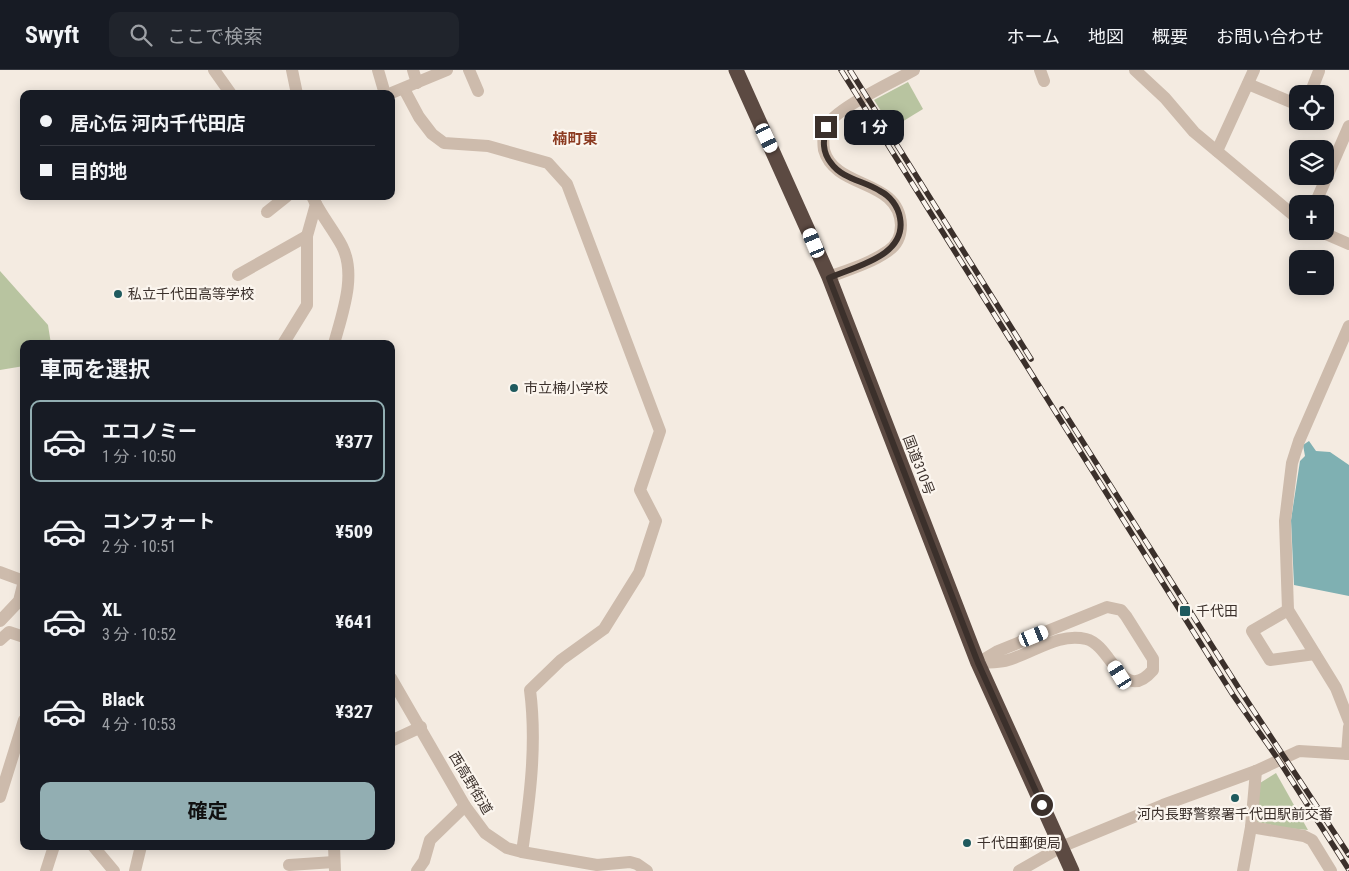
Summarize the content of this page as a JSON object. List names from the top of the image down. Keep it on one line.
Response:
{"streets":{"highway":["国道310号"],"street":["西高野街道"]},"districts":["楠町東"],"places":{"other":["私立千代田高等学校","市立楠小学校","河内長野警察署千代田駅前交番","千代田郵便局"],"transit":["千代田"]},"page":{"header":"Swyft","search":"ここで検索","nav":["ホーム","地図","概要","お問い合わせ"],"map_buttons":["+","−"],"banner":["居心伝 河内千代田店","目的地"],"bubble":"1 分","heading":"車両を選択","list":[{"name":"エコノミー","note":"1 分 · 10:50","value":"¥377"},{"name":"コンフォート","note":"2 分 · 10:51","value":"¥509"},{"name":"XL","note":"3 分 · 10:52","value":"¥641"},{"name":"Black","note":"4 分 · 10:53","value":"¥327"}],"buttons":"確定"}}
